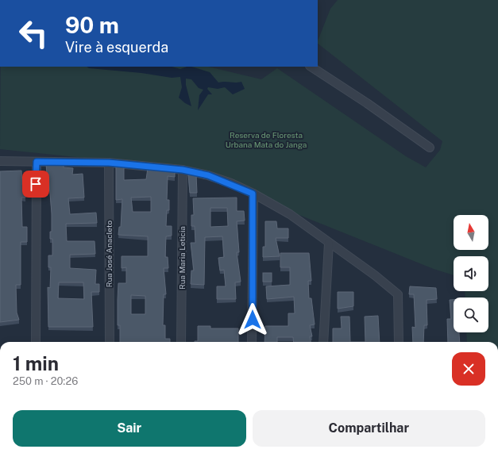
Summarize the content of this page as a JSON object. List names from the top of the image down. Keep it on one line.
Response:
{"streets":{"street":["Rua José Anacleto","Rua Maria Leticia"]},"parks":["Reserva de Floresta Urbana Mata do Janga"],"north":"top","page":{"turn":["90 m","Vire à esquerda"],"heading":["1 min","250 m · 20:26"],"buttons":["Sair","Compartilhar"]}}
